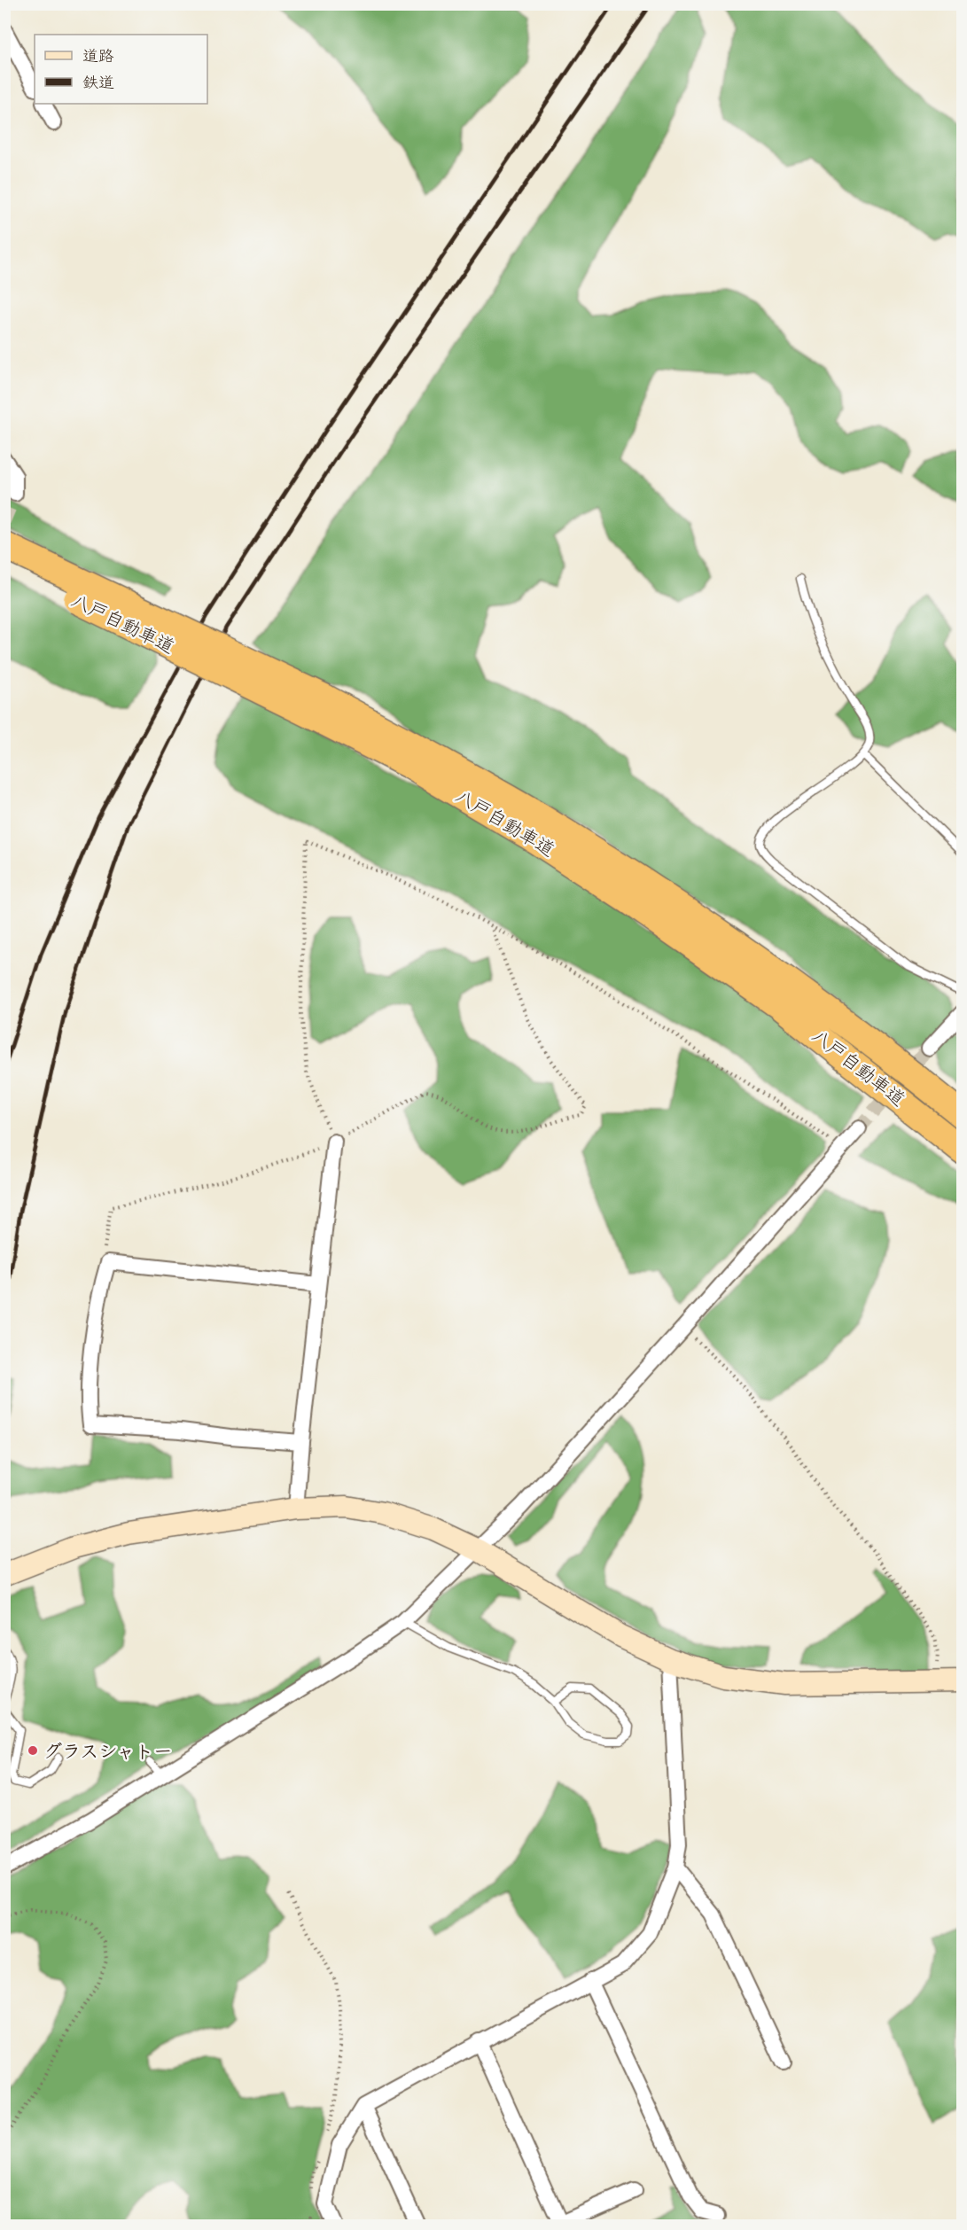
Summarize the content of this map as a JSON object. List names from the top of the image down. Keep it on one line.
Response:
{"streets":{"highway":["八戸自動車道"]},"places":["グラスシャトー"],"legend":["道路","鉄道"]}
